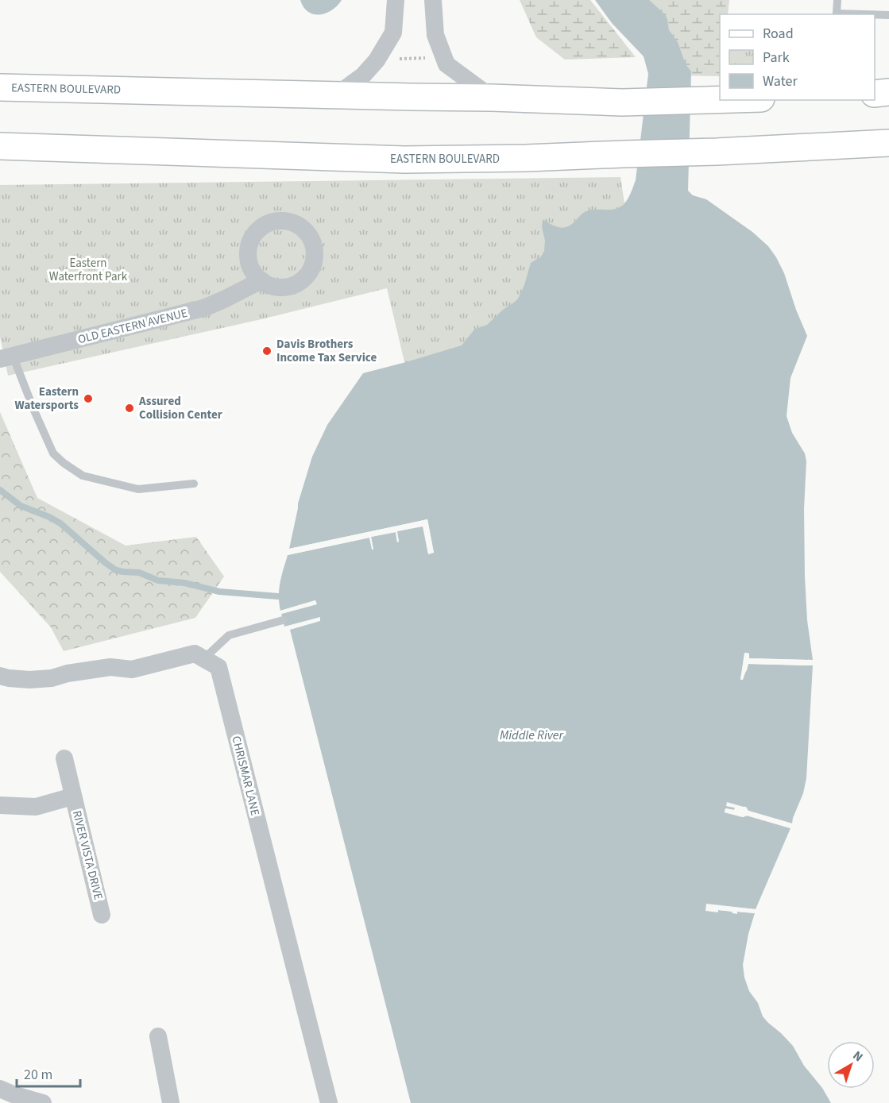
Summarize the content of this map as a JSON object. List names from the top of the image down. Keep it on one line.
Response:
{"streets":{"main road":["EASTERN BOULEVARD"],"street":["OLD EASTERN AVENUE","CHRISMAR LANE","RIVER VISTA DRIVE"]},"water":["Middle River"],"parks":["Eastern Waterfront Park"],"places":["Davis Brothers Income Tax Service","Eastern Watersports","Assured Collision Center"],"legend":["Road","Park","Water"],"scale_bar":"20 m","north":"top right"}
